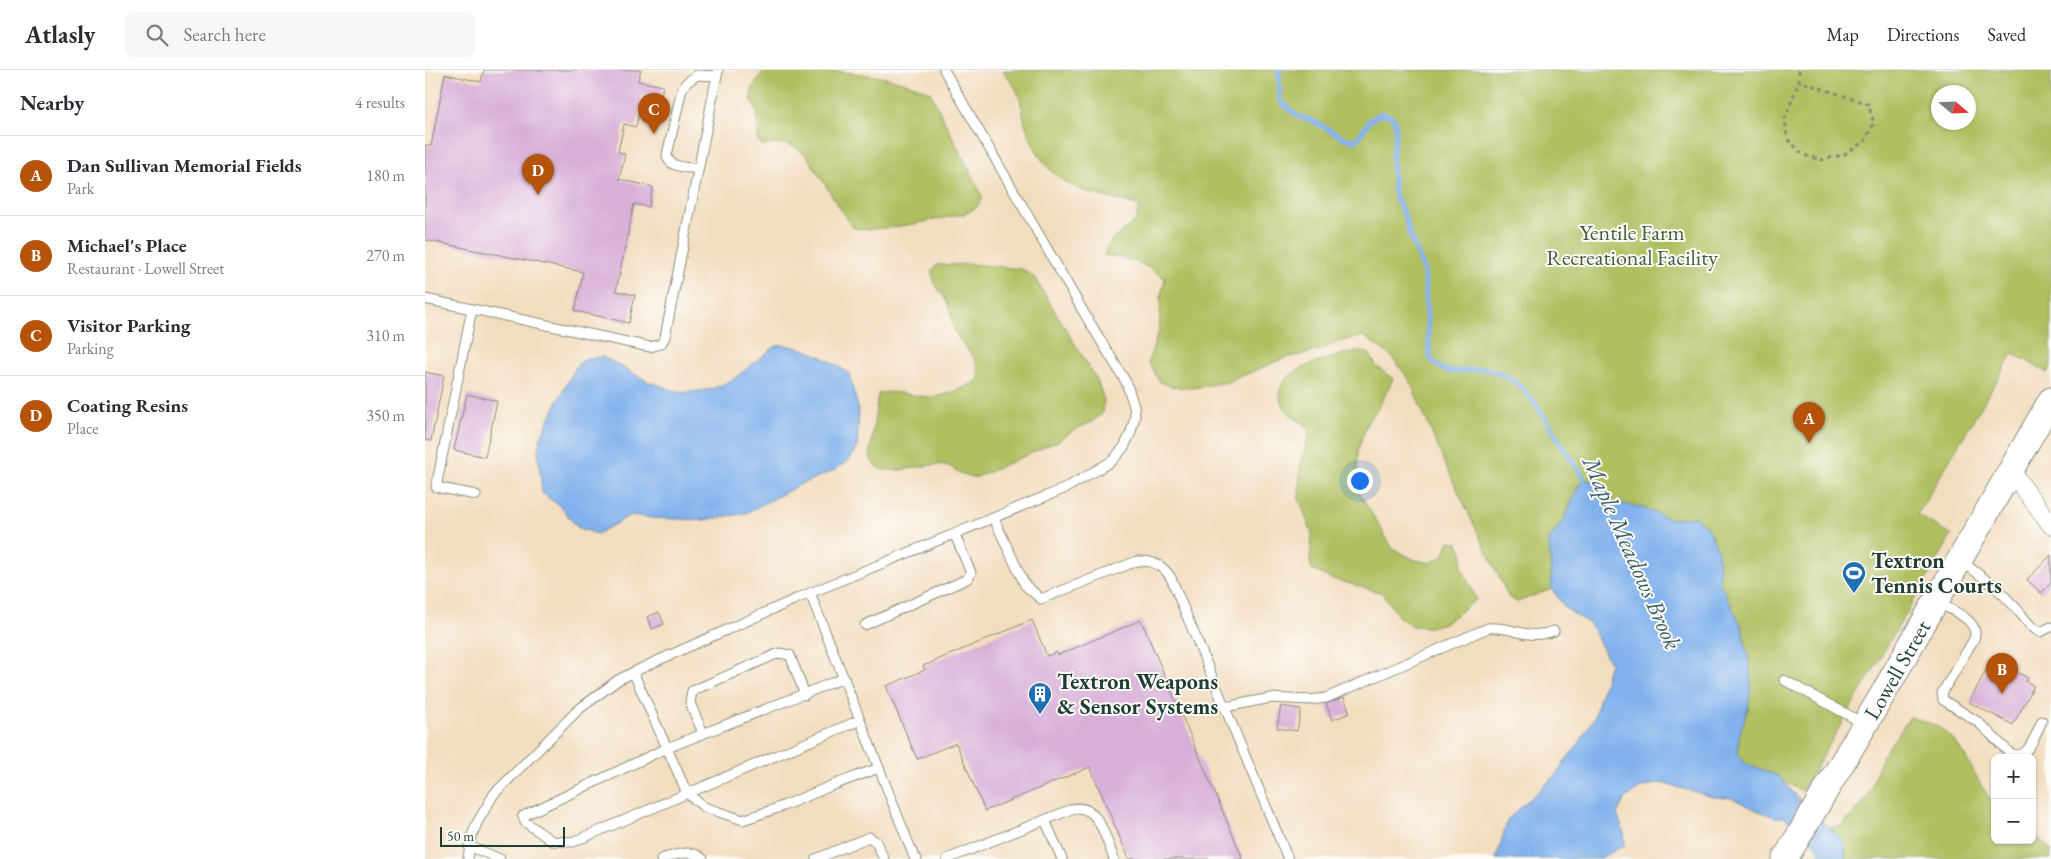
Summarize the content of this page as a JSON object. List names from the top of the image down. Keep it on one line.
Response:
{"streets":{"main road":["Lowell Street"]},"water":["Maple Meadows Brook"],"parks":["Yentile Farm Recreational Facility"],"places":{"sports":["Textron Tennis Courts"],"building":["Textron Weapons & Sensor Systems"]},"scale_bar":"50 m","north":"right","page":{"header":"Atlasly","search":"Search here","nav":["Map","Directions","Saved"],"heading":["Nearby","4 results"],"pins":["C","D","A","B"],"list":[{"mark":"A","name":"Dan Sullivan Memorial Fields","note":"Park","value":"180 m"},{"mark":"B","name":"Michael's Place","note":"Restaurant · Lowell Street","value":"270 m"},{"mark":"C","name":"Visitor Parking","note":"Parking","value":"310 m"},{"mark":"D","name":"Coating Resins","note":"Place","value":"350 m"}],"map_buttons":["+","−"],"scale":"50 m"}}
